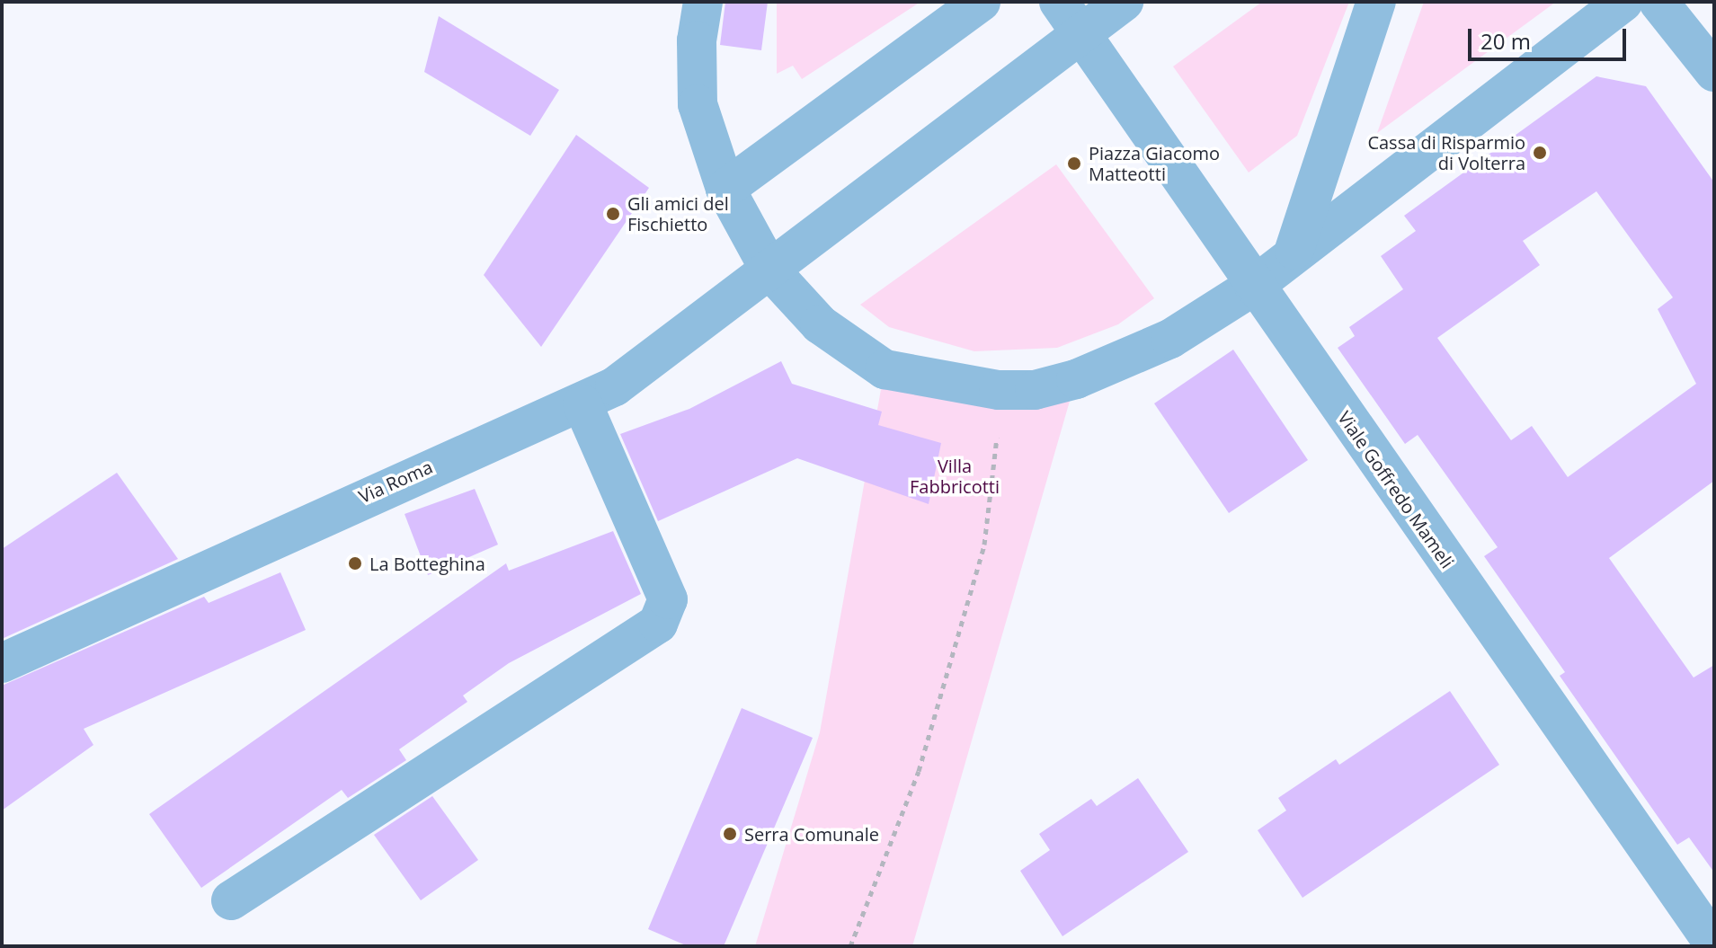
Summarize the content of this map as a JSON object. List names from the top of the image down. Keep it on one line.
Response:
{"streets":{"street":["Via Roma","Viale Goffredo Mameli"]},"parks":["Villa Fabbricotti"],"places":["Cassa di Risparmio di Volterra","Piazza Giacomo Matteotti","Gli amici del Fischietto","La Botteghina","Serra Comunale"],"scale_bar":"20 m"}
